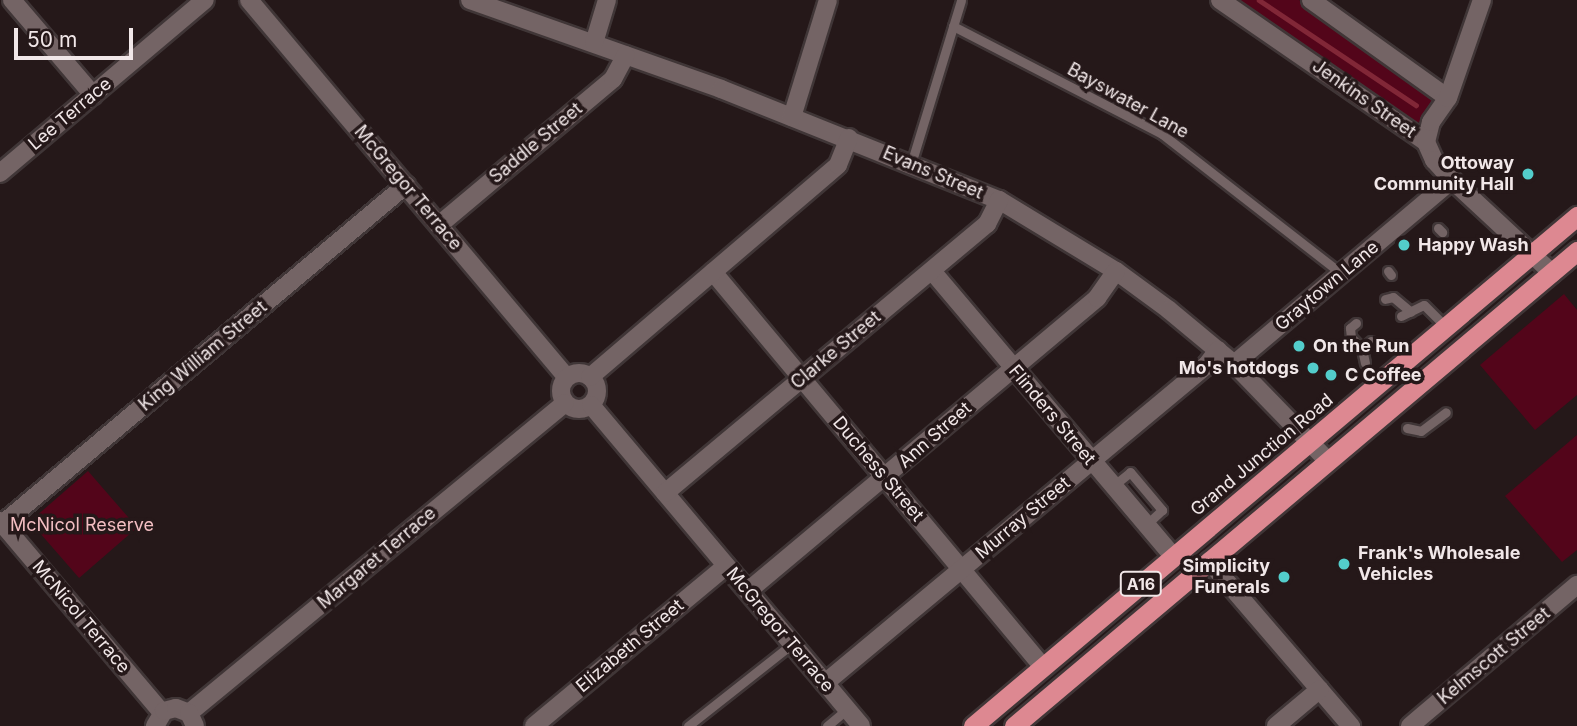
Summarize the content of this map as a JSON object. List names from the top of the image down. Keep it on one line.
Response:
{"streets":{"highway":["Grand Junction Road","A16"],"street":["Jenkins Street","Lee Terrace","Saddle Street","Evans Street","McGregor Terrace","Graytown Lane","Clarke Street","King William Street","Flinders Street","Ann Street","Duchess Street","Murray Street","Margaret Terrace","McNicol Terrace","Elizabeth Street","Kelmscott Street"],"lane":["Bayswater Lane"]},"crossings":[["Jenkins Street","Graytown Lane"],["Jenkins Street","Grand Junction Road"],["Jenkins Street","A16"],["Bayswater Lane","Graytown Lane"],["Saddle Street","Evans Street"],["Saddle Street","McGregor Terrace"],["Evans Street","Graytown Lane"],["Evans Street","Clarke Street"],["Evans Street","Ann Street"],["Evans Street","Grand Junction Road"],["Evans Street","Murray Street"],["Evans Street","A16"],["McGregor Terrace","Clarke Street"],["McGregor Terrace","King William Street"],["McGregor Terrace","Ann Street"],["McGregor Terrace","Murray Street"],["McGregor Terrace","Margaret Terrace"],["McGregor Terrace","Elizabeth Street"],["Clarke Street","Flinders Street"],["Clarke Street","Duchess Street"],["King William Street","McNicol Terrace"],["Flinders Street","Ann Street"],["Flinders Street","Grand Junction Road"],["Flinders Street","Murray Street"],["Ann Street","Duchess Street"],["Grand Junction Road","Duchess Street"],["Duchess Street","Murray Street"]],"parks":["McNicol Reserve"],"places":["Ottoway Community Hall","Happy Wash","On the Run","Mo's hotdogs","C Coffee","Frank's Wholesale Vehicles","Simplicity Funerals"],"scale_bar":"50 m"}
